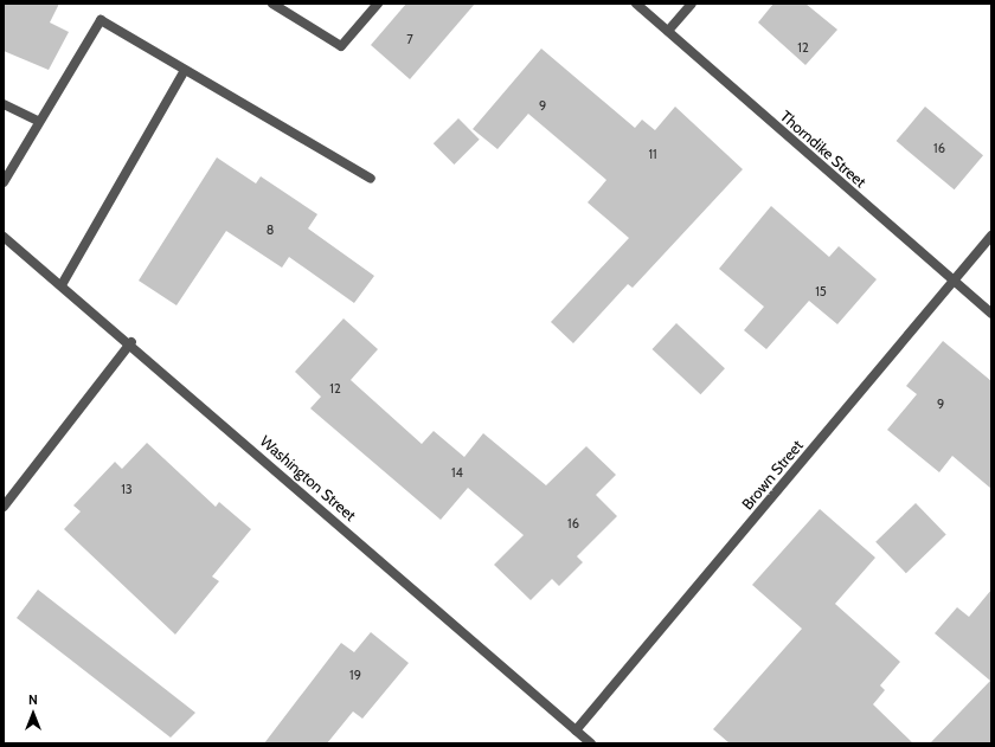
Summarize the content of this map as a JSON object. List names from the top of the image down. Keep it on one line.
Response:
{"streets":{"street":["Thorndike Street","Brown Street","Washington Street"]},"crossings":[["Thorndike Street","Brown Street"],["Brown Street","Washington Street"]],"house_numbers":["7","12","9","16","11","8","15","12","9","14","13","16","19"],"north":"top"}
